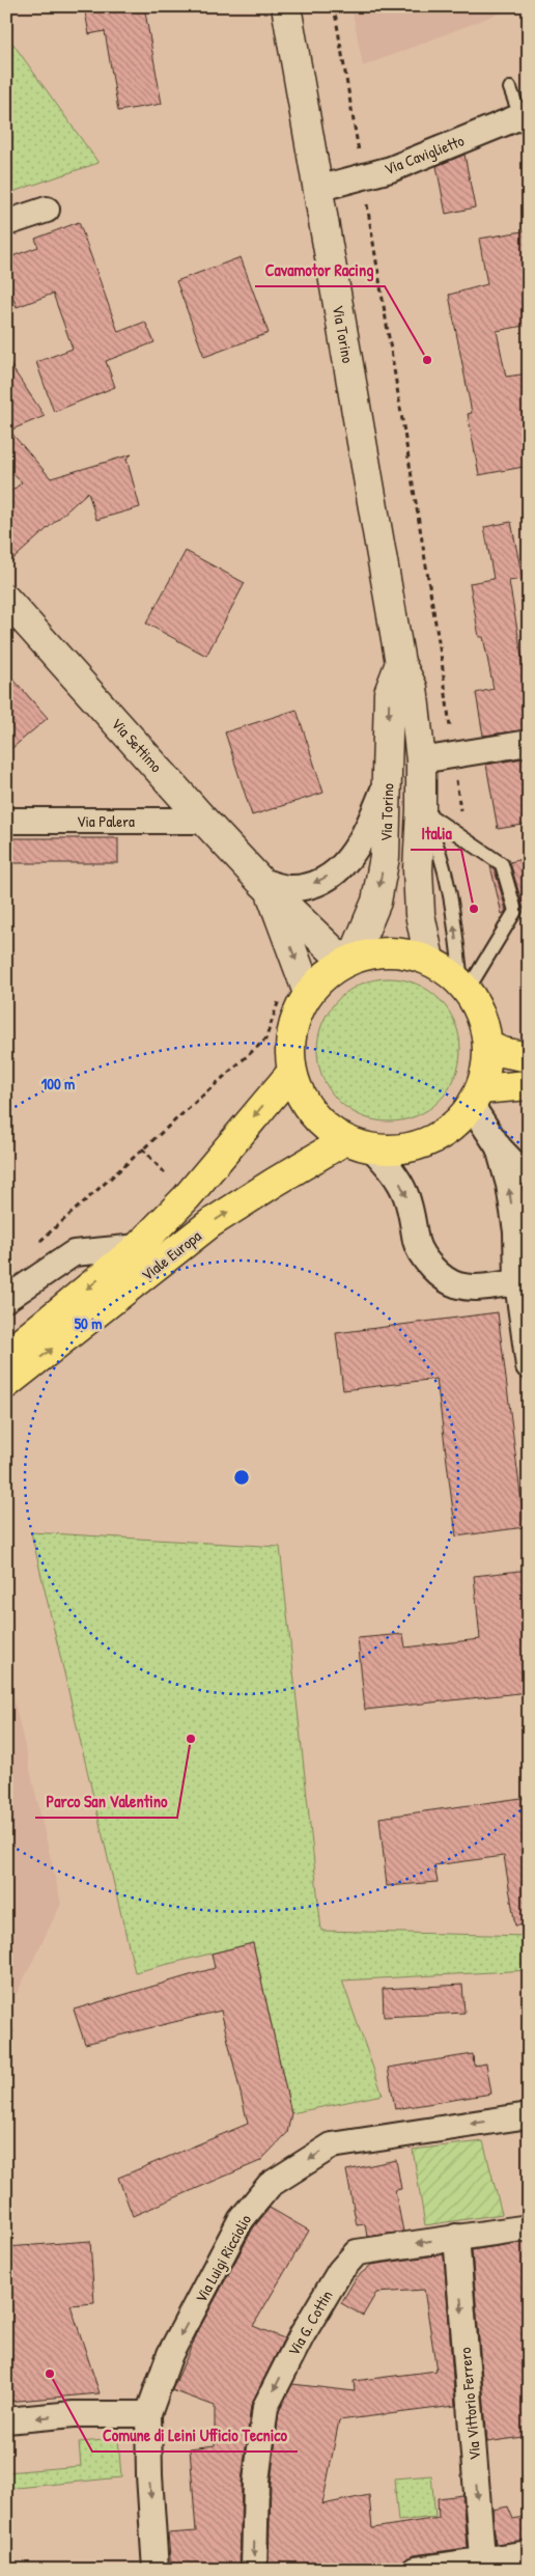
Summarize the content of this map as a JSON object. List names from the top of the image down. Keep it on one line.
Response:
{"streets":{"main road":["Via Torino","Via Settimo","Viale Europa"],"street":["Via Caviglietto","Via Palera","Via Luigi Ricciolio","Via G. Cottin","Via Vittorio Ferrero"]},"crossings":[["Via Caviglietto","Via Torino"],["Via Torino","Via Settimo"],["Via Settimo","Via Palera"],["Via G. Cottin","Via Vittorio Ferrero"]],"one_way":["Via Luigi Ricciolio","Via G. Cottin","Via Vittorio Ferrero"],"places":["Cavamotor Racing","Italia","Parco San Valentino","Comune di Leini Ufficio Tecnico"],"rings":["100 m","50 m"]}
